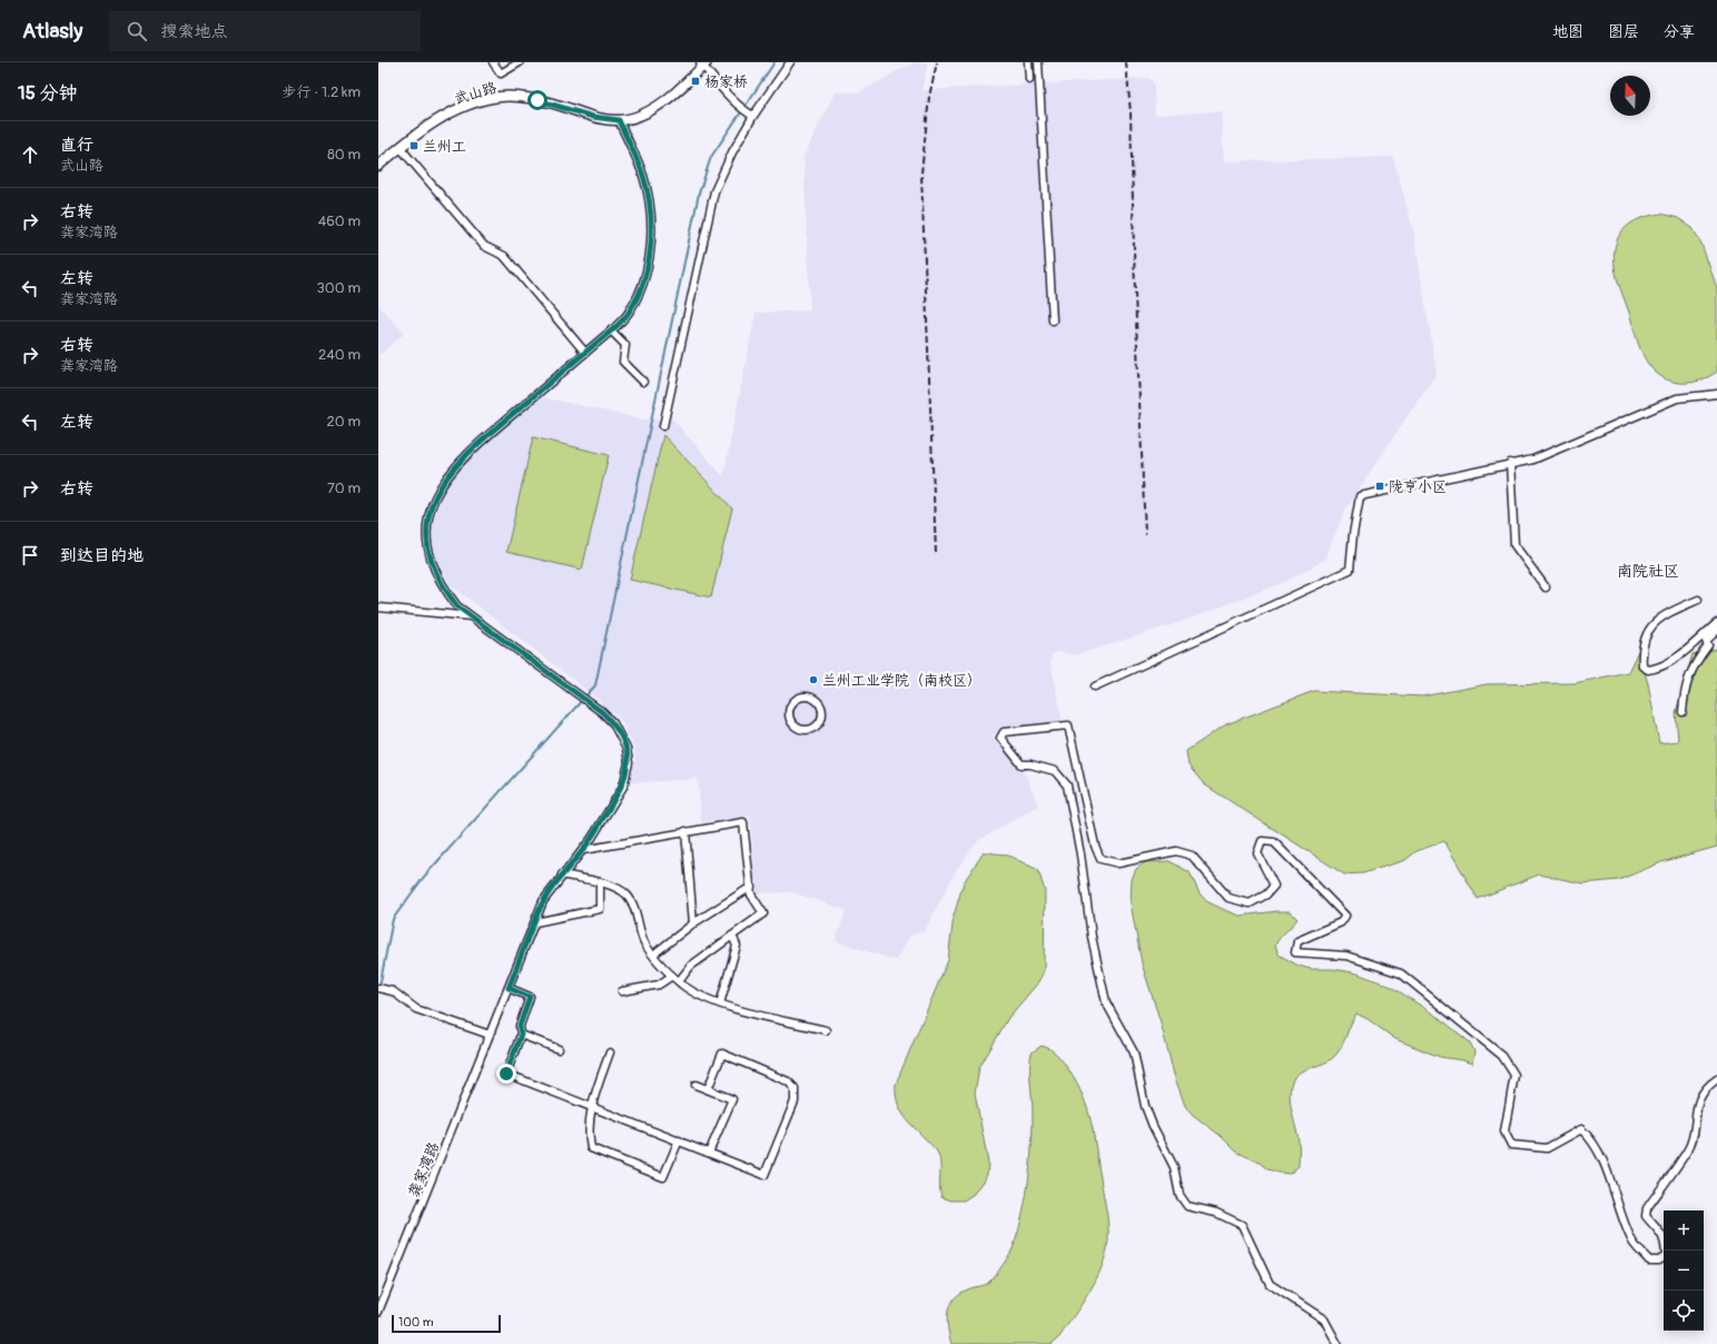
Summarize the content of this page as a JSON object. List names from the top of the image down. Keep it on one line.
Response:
{"streets":{"main road":["武山路"],"street":["龚家湾路"]},"crossings":[["武山路","龚家湾路"]],"districts":["南院社区"],"places":{"transit":["杨家桥","兰州工","陇亨小区"],"other":["兰州工业学院（南校区）"]},"scale_bar":"100 m","north":"top","page":{"header":"Atlasly","search":"搜索地点","nav":["地图","图层","分享"],"heading":["15 分钟","步行 · 1.2 km"],"list":[["直行","武山路","80 m"],["右转","龚家湾路","460 m"],["左转","龚家湾路","300 m"],["右转","龚家湾路","240 m"],["左转","20 m"],["右转","70 m"],"到达目的地"],"map_buttons":["+","−"],"scale":"100 m"}}
